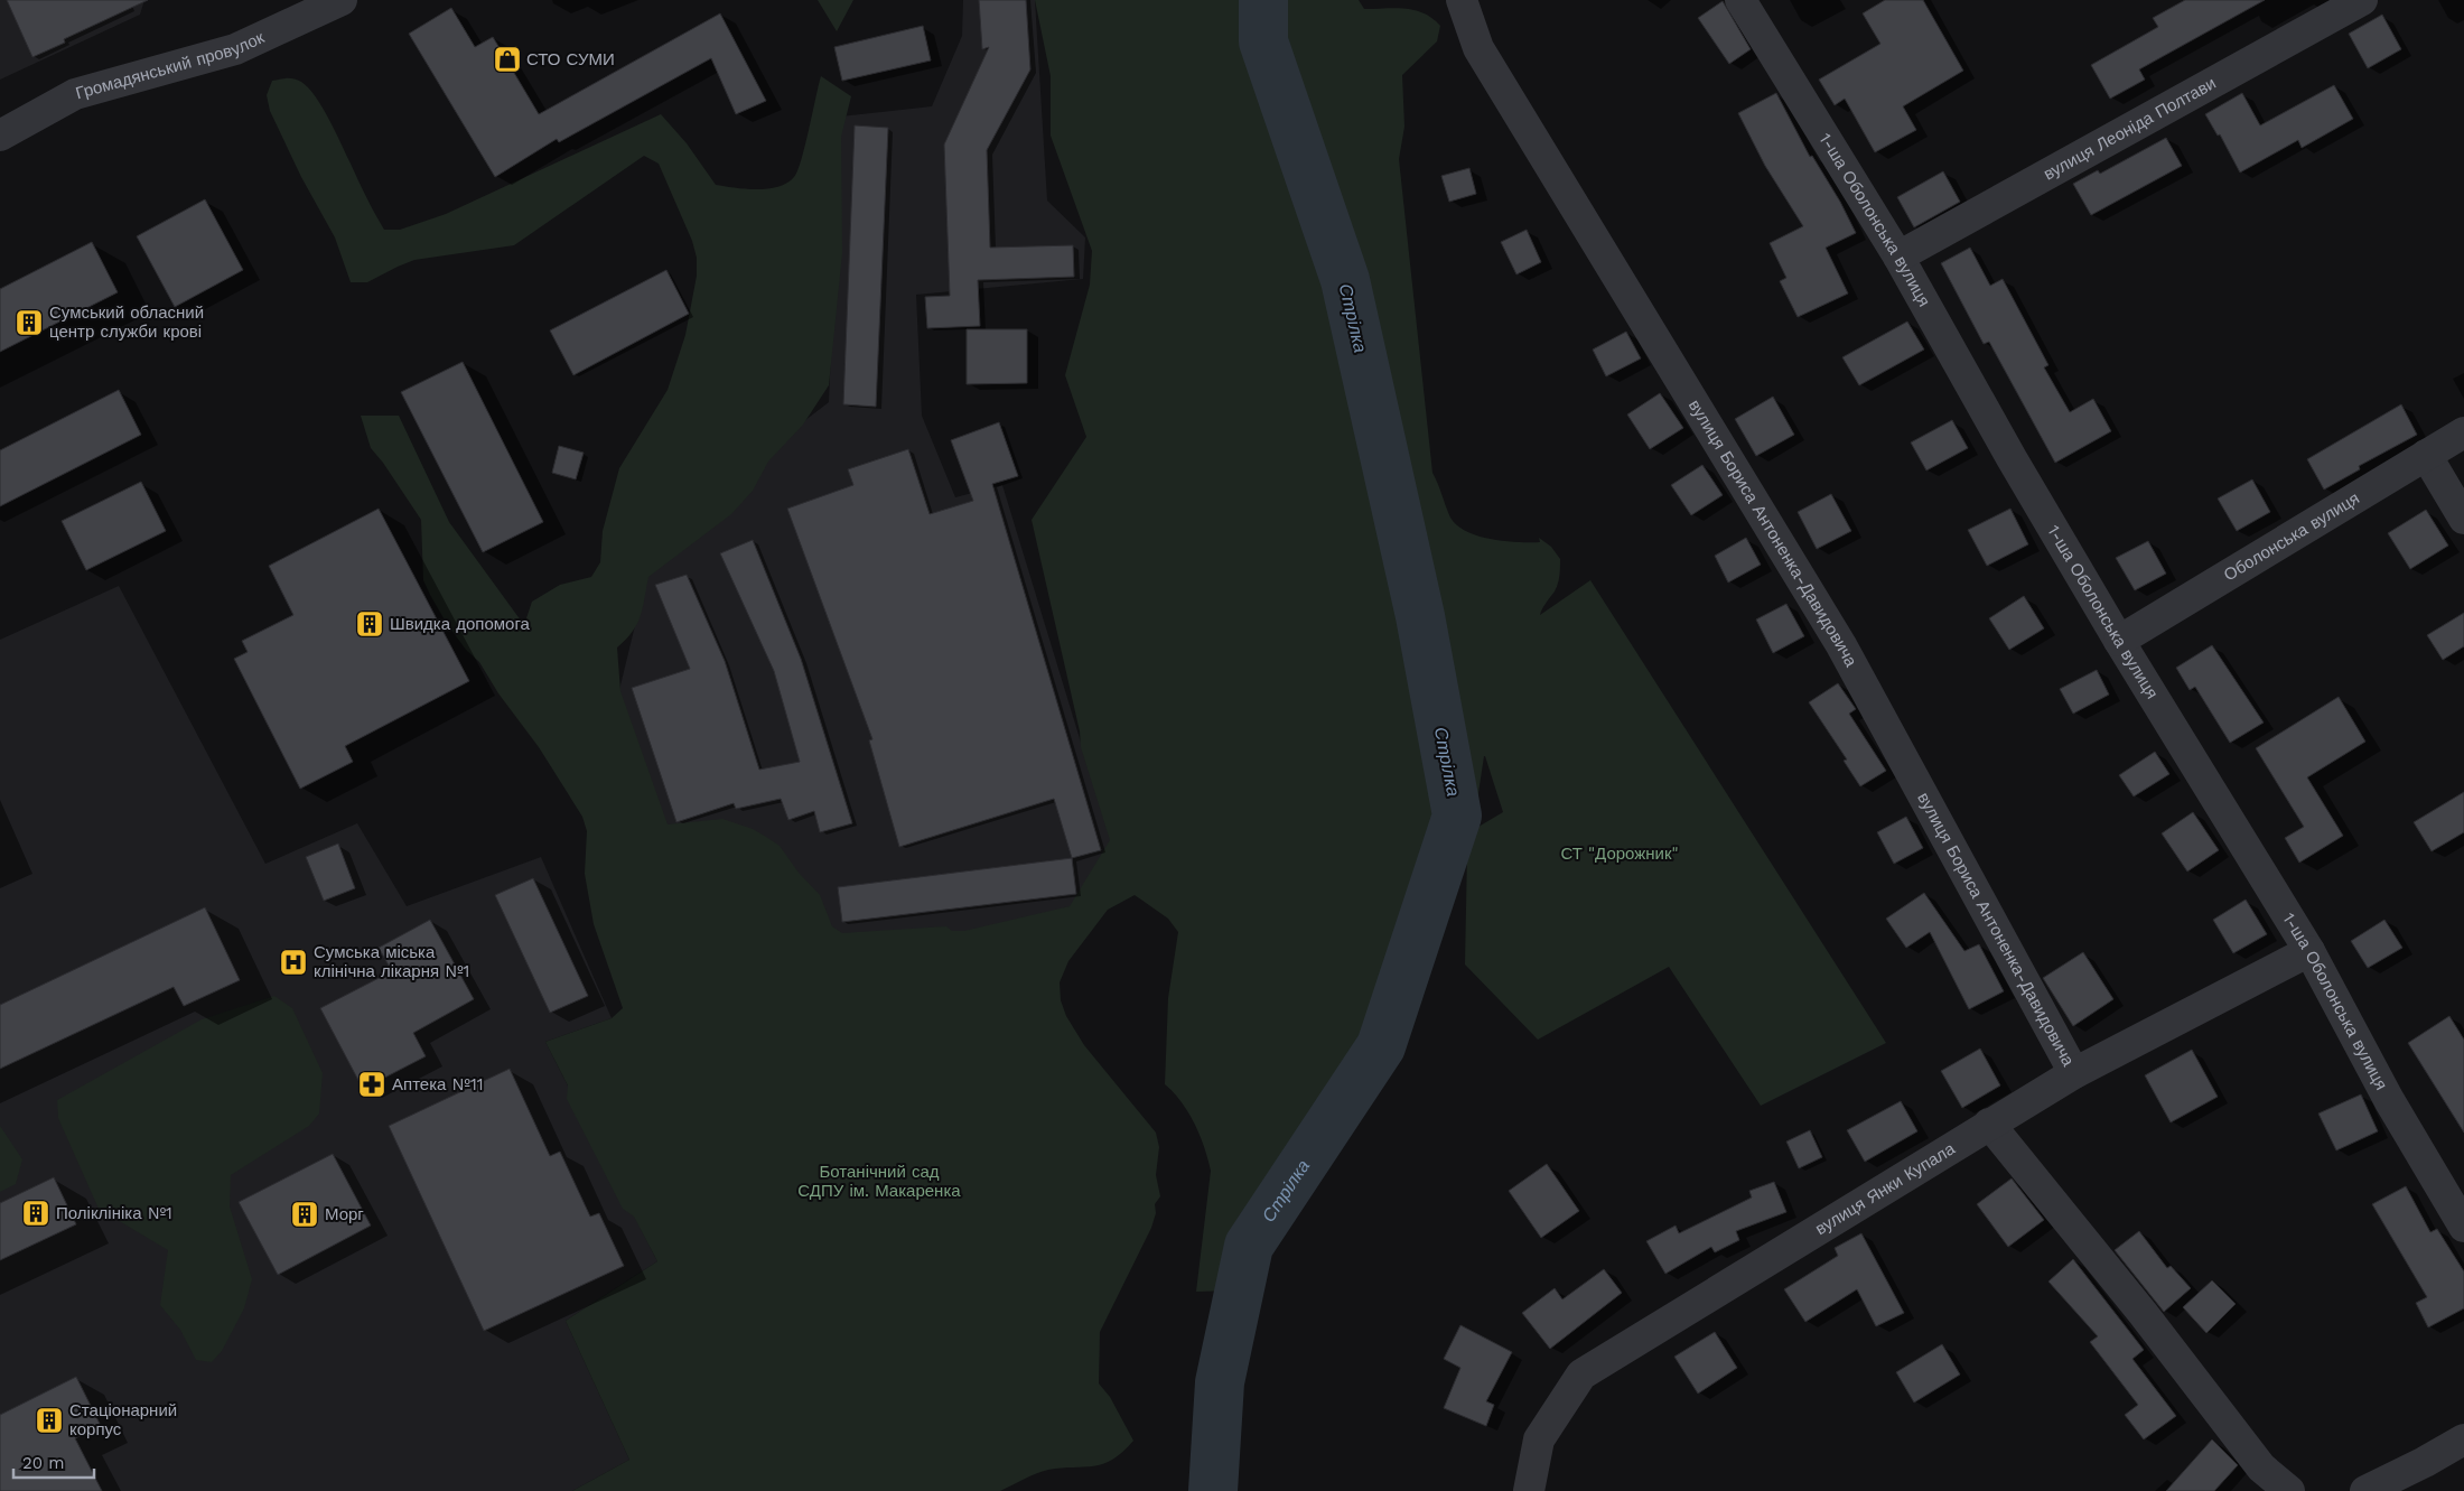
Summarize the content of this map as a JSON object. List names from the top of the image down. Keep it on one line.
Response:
{"streets":{"street":["Громадянський провулок","вулиця Леоніда Полтави","1-ша Оболонська вулиця","вулиця Бориса Антоненка-Давидовича","Оболонська вулиця","вулиця Янки Купала"]},"crossings":[["вулиця Леоніда Полтави","1-ша Оболонська вулиця"],["1-ша Оболонська вулиця","Оболонська вулиця"],["1-ша Оболонська вулиця","вулиця Янки Купала"],["вулиця Бориса Антоненка-Давидовича","вулиця Янки Купала"]],"water":["Стрілка"],"parks":["СТ \"Дорожник\"","Ботанічний сад СДПУ ім. Макаренка"],"places":{"shop":["СТО СУМИ"],"building":["Сумський обласний центр служби крові","Швидка допомога","Поліклініка №1","Морг","Стаціонарний корпус"],"hospital":["Сумська міська клінічна лікарня №1"],"pharmacy":["Аптека №11"]},"scale_bar":"20 m"}
